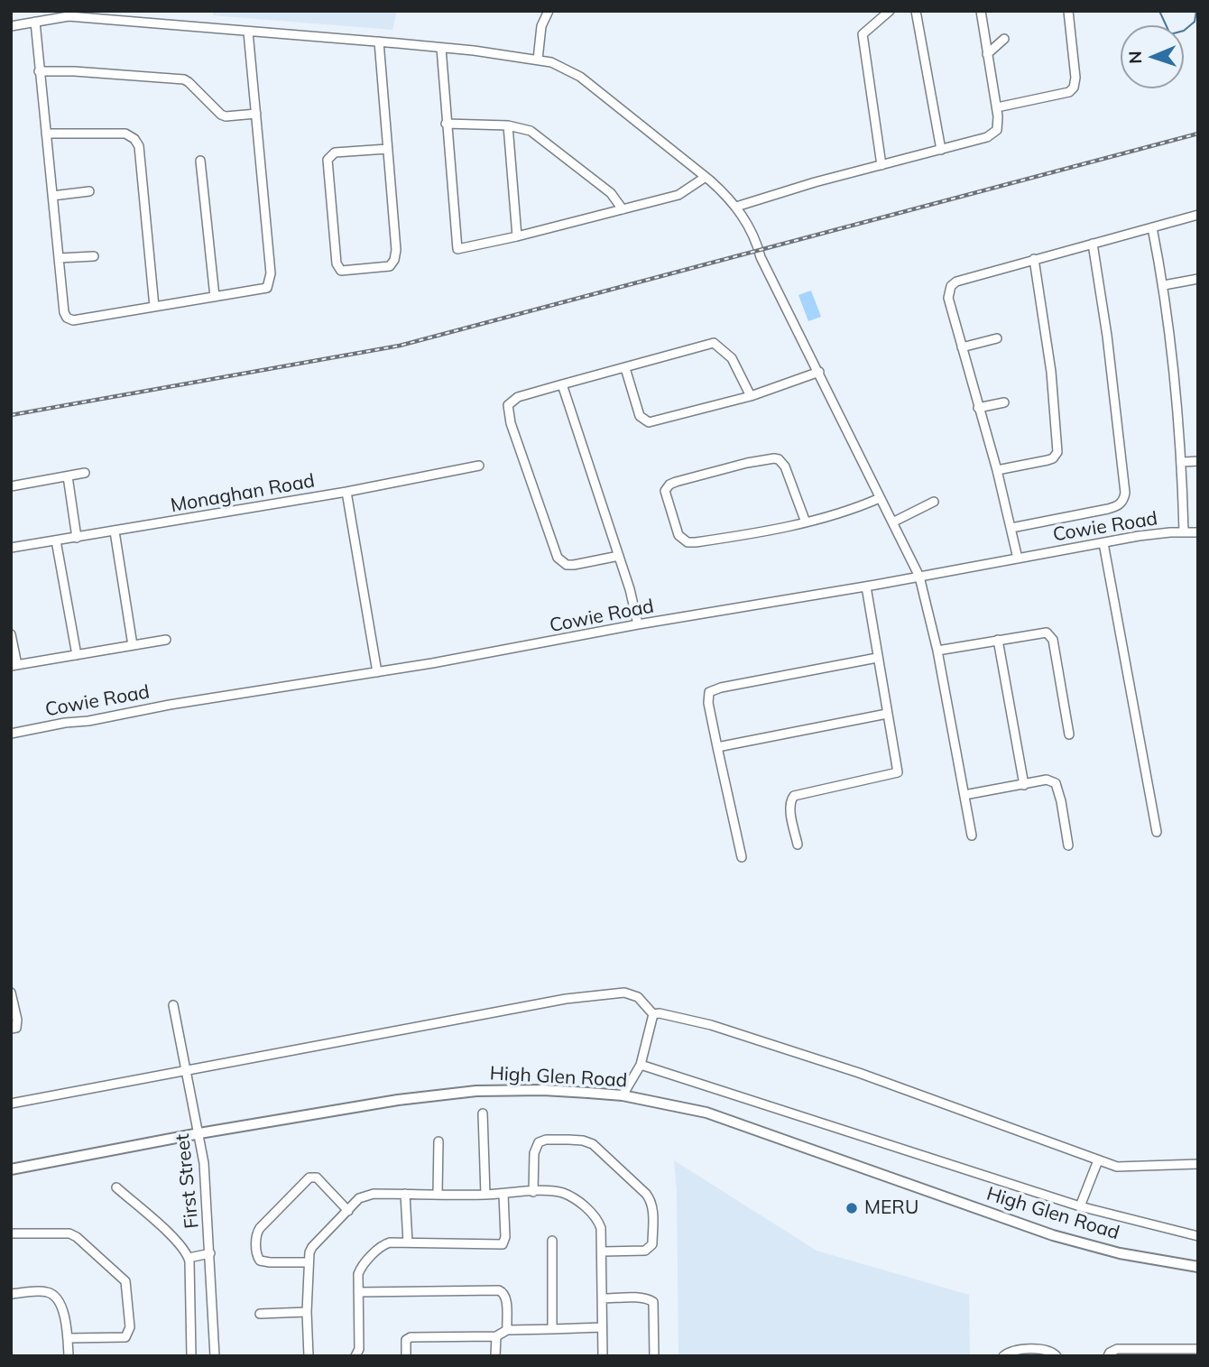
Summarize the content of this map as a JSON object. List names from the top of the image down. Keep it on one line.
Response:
{"streets":{"main road":["High Glen Road"],"street":["Monaghan Road","Cowie Road","First Street"]},"crossings":[["High Glen Road","First Street"]],"places":["MERU"],"north":"left"}
